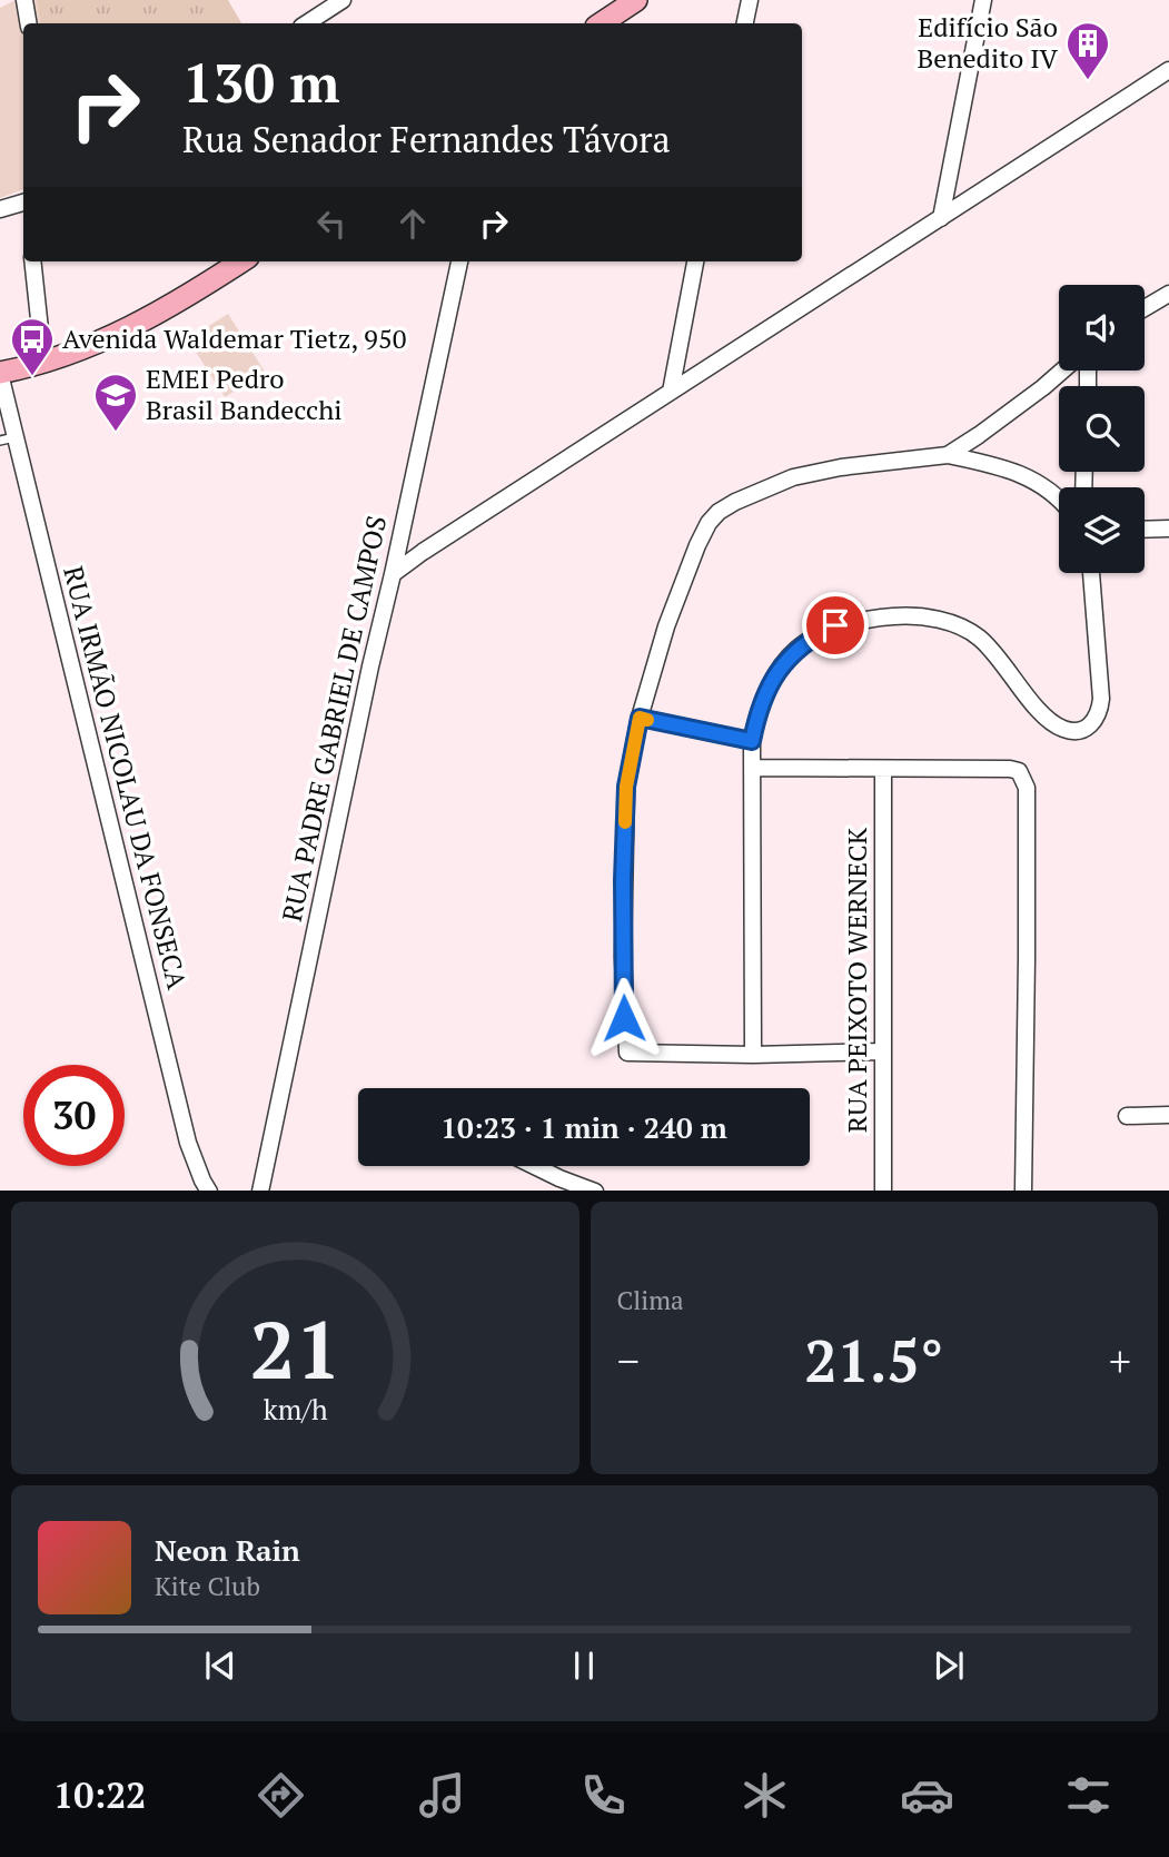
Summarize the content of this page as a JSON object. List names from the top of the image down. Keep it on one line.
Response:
{"streets":{"street":["RUA PADRE GABRIEL DE CAMPOS","RUA IRMÃO NICOLAU DA FONSECA","RUA PEIXOTO WERNECK"]},"places":{"building":["Edifício São Benedito IV"],"bus stop":["Avenida Waldemar Tietz, 950"],"school or university":["EMEI Pedro Brasil Bandecchi"]},"page":{"turn":["130 m","Rua Senador Fernandes Távora"],"limit":"30","trip":"10:23 · 1 min · 240 m","tile":"Clima","heat":["−","21.5°","+"],"song":["Neon Rain","Kite Club"],"tabs":"10:22","gauge":["21","km/h"]}}
